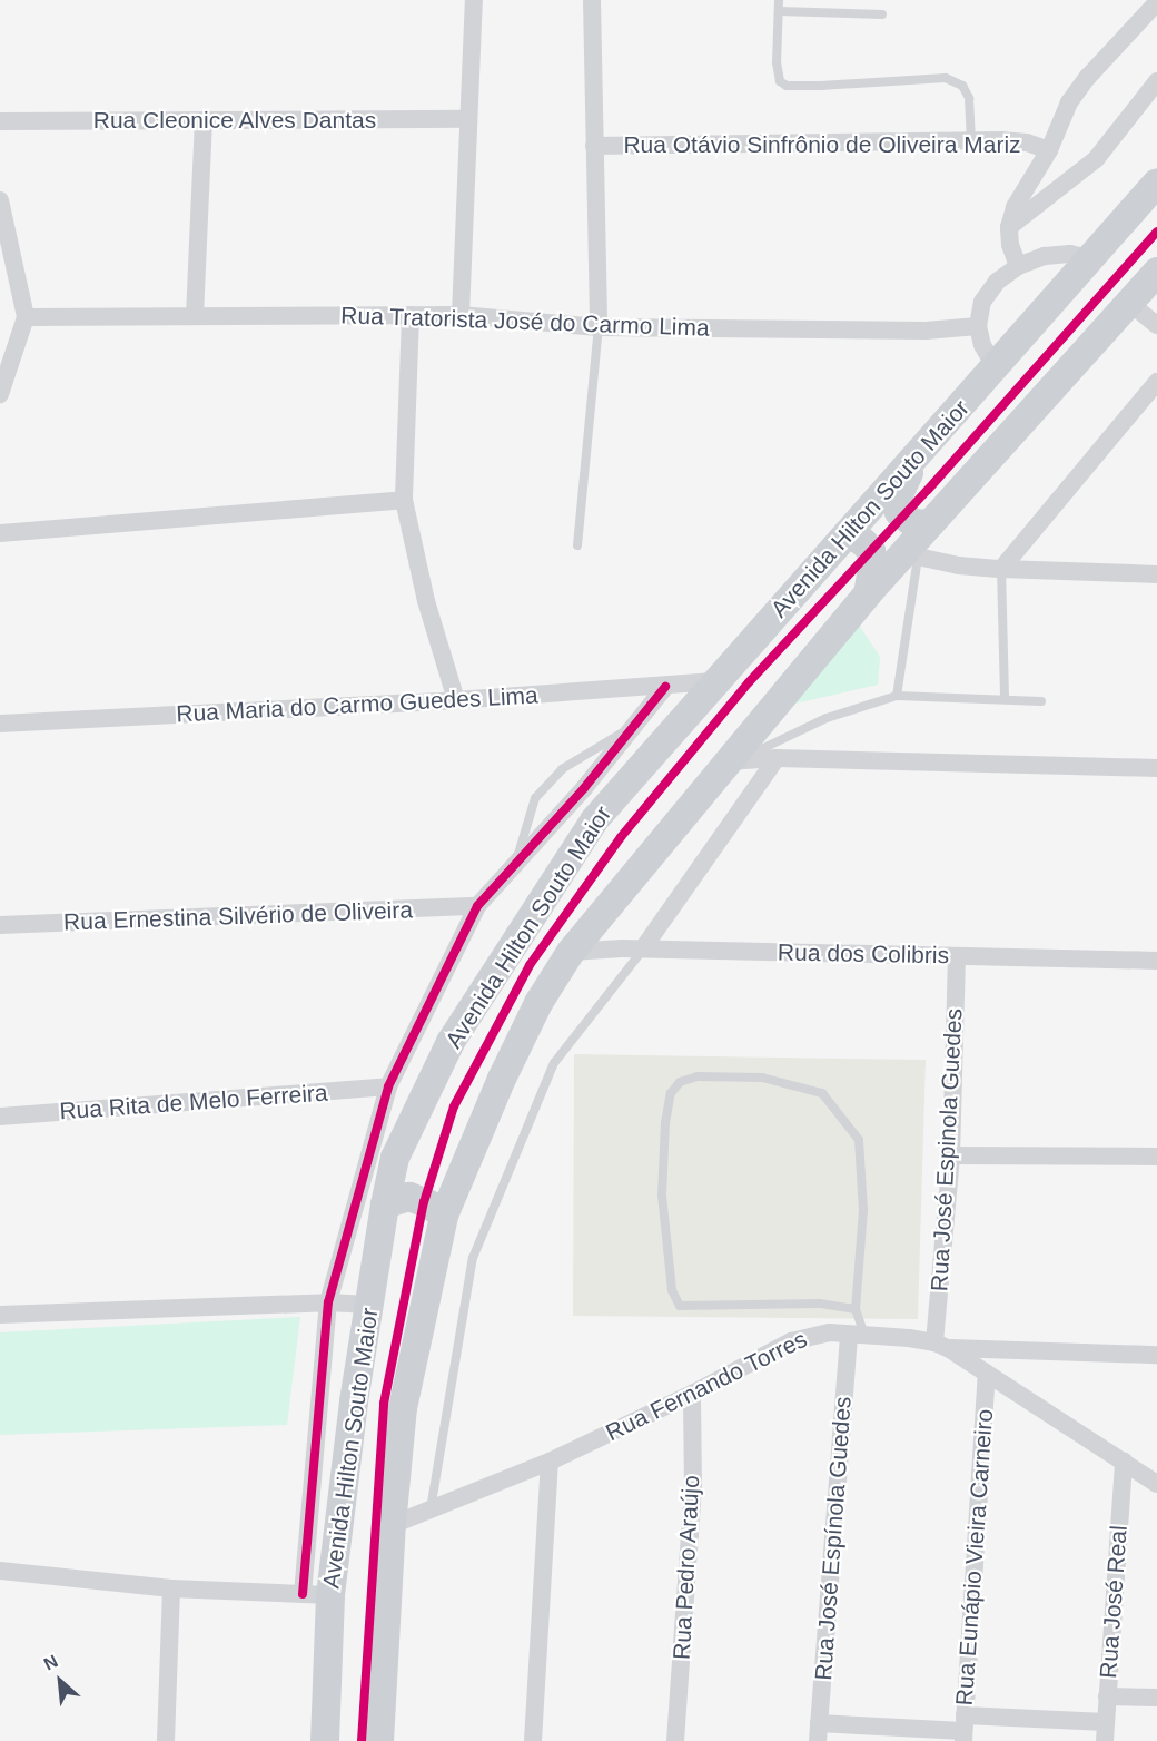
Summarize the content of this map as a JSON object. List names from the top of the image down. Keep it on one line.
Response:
{"streets":{"main road":["Avenida Hilton Souto Maior"],"street":["Rua Cleonice Alves Dantas","Rua Otávio Sinfrônio de Oliveira Mariz","Rua Tratorista José do Carmo Lima","Rua Maria do Carmo Guedes Lima","Rua Ernestina Silvério de Oliveira","Rua dos Colibris","Rua Rita de Melo Ferreira","Rua José Espinola Guedes","Rua Fernando Torres","Rua José Espínola Guedes","Rua Eunápio Vieira Carneiro","Rua Pedro Araújo","Rua José Real"]},"crossings":[["Avenida Hilton Souto Maior","Rua Maria do Carmo Guedes Lima"],["Avenida Hilton Souto Maior","Rua Ernestina Silvério de Oliveira"],["Avenida Hilton Souto Maior","Rua dos Colibris"],["Avenida Hilton Souto Maior","Rua Rita de Melo Ferreira"],["Avenida Hilton Souto Maior","Rua Fernando Torres"],["Rua dos Colibris","Rua José Espinola Guedes"],["Rua José Espinola Guedes","Rua Fernando Torres"],["Rua Fernando Torres","Rua José Espínola Guedes"],["Rua Fernando Torres","Rua Eunápio Vieira Carneiro"],["Rua Fernando Torres","Rua Pedro Araújo"],["Rua Fernando Torres","Rua José Real"]],"north":"top left"}
